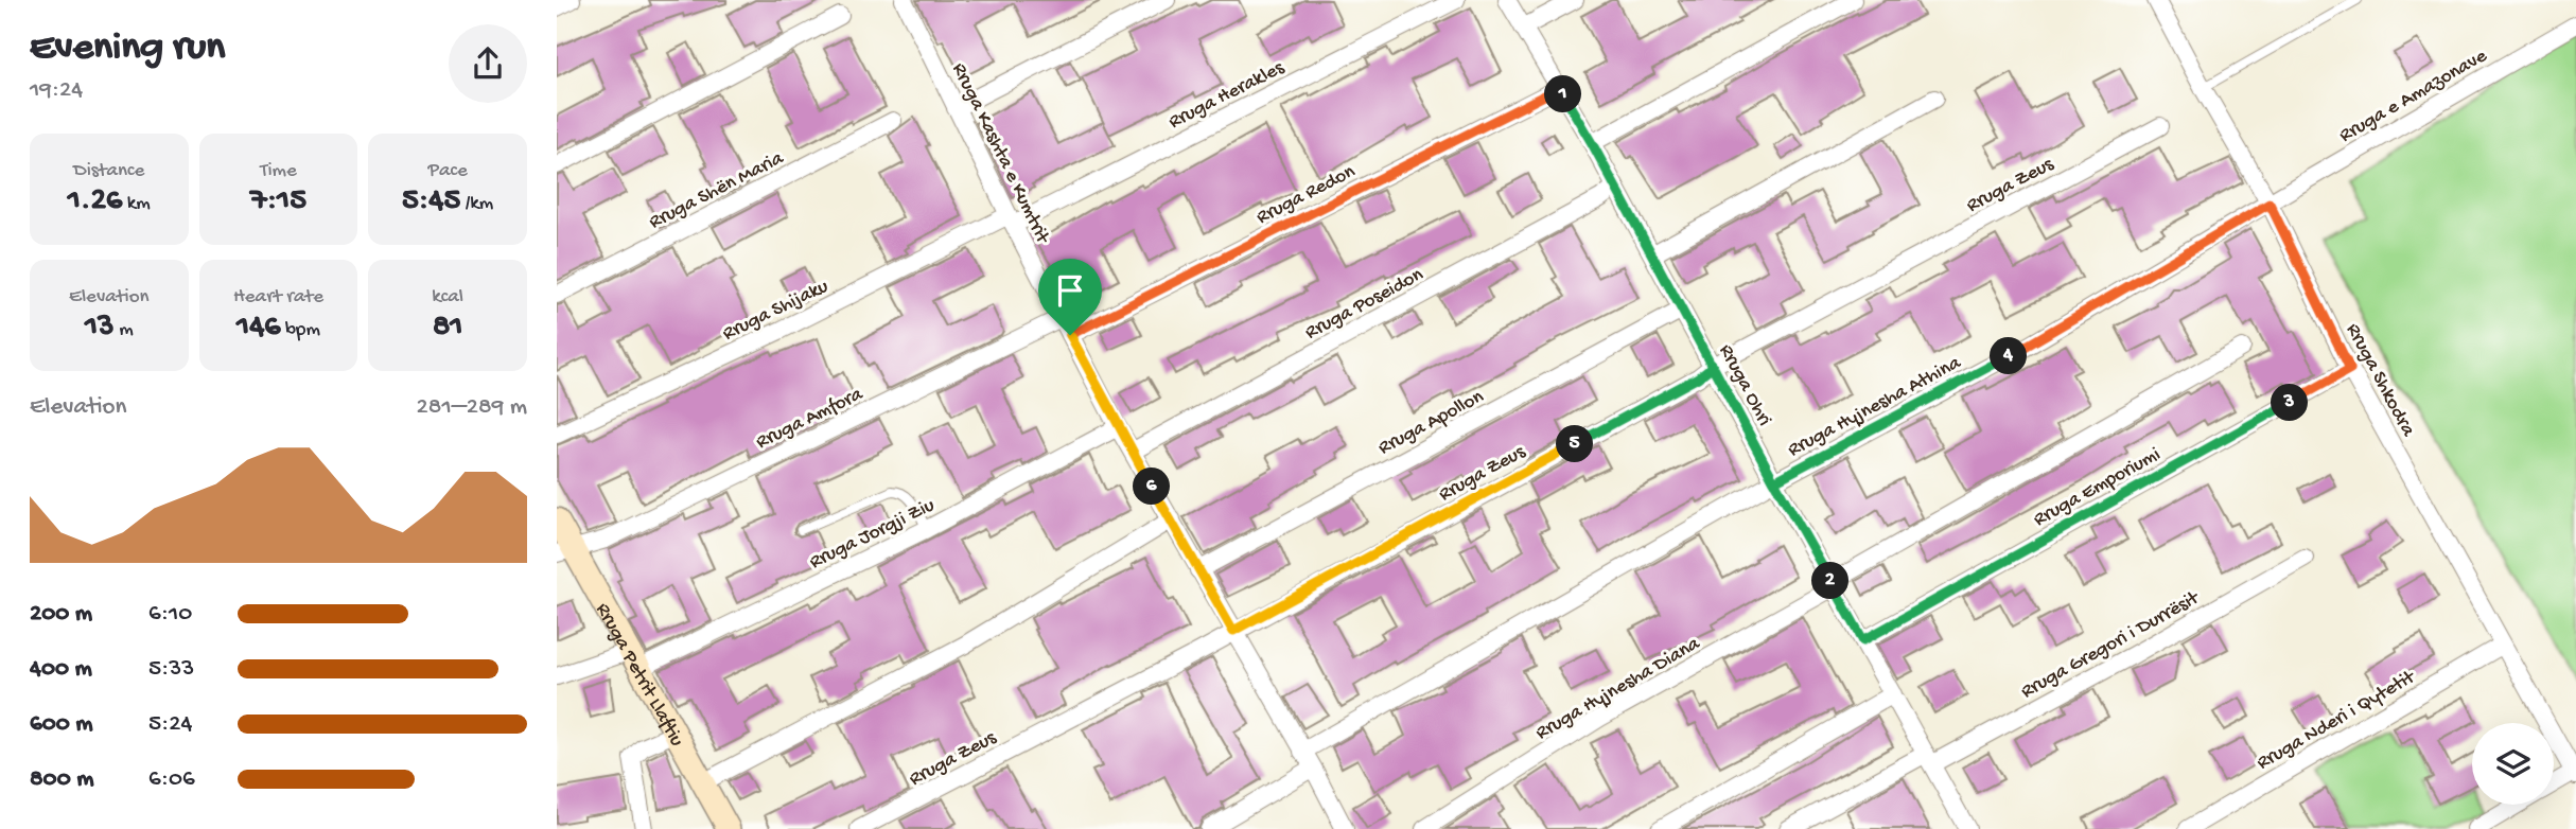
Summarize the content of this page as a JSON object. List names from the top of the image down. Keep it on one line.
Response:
{"streets":{"main road":["Rruga Petrit Llaftiu"],"street":["Rruga Herakles","Rruga e Amazonave","Rruga Kashta e Kumtrit","Rruga Zeus","Rruga Shën Maria","Rruga Redon","Rruga Poseidon","Rruga Shijaku","Rruga Shkodra","Rruga Ohri","Rruga Hyjnesha Athina","Rruga Amfora","Rruga Apollon","Rruga Emporiumi","Rruga Jorgji Ziu","Rruga Gregori i Durrësit","Rruga Hyjnesha Diana","Rruga Nderi i Qytetit"]},"crossings":[["Rruga Herakles","Rruga Kashta e Kumtrit"],["Rruga Herakles","Rruga Shijaku"],["Rruga e Amazonave","Rruga Shkodra"],["Rruga e Amazonave","Rruga Hyjnesha Athina"],["Rruga Kashta e Kumtrit","Rruga Zeus"],["Rruga Kashta e Kumtrit","Rruga Redon"],["Rruga Kashta e Kumtrit","Rruga Poseidon"],["Rruga Kashta e Kumtrit","Rruga Shijaku"],["Rruga Kashta e Kumtrit","Rruga Hyjnesha Athina"],["Rruga Kashta e Kumtrit","Rruga Amfora"],["Rruga Kashta e Kumtrit","Rruga Apollon"],["Rruga Kashta e Kumtrit","Rruga Jorgji Ziu"],["Rruga Zeus","Rruga Ohri"],["Rruga Redon","Rruga Ohri"],["Rruga Poseidon","Rruga Ohri"],["Rruga Shkodra","Rruga Hyjnesha Athina"],["Rruga Shkodra","Rruga Emporiumi"],["Rruga Shkodra","Rruga Nderi i Qytetit"],["Rruga Ohri","Rruga Hyjnesha Athina"],["Rruga Ohri","Rruga Apollon"],["Rruga Ohri","Rruga Emporiumi"],["Rruga Ohri","Rruga Gregori i Durrësit"],["Rruga Ohri","Rruga Hyjnesha Diana"],["Rruga Amfora","Rruga Petrit Llaftiu"],["Rruga Jorgji Ziu","Rruga Petrit Llaftiu"]],"page":{"heading":["Evening run","19:24"],"pins":["1","4","3","5","6","2"],"stats":[["Distance","1.26 km"],["Time","7:15"],["Pace","5:45 /km"],["Elevation","13 m"],["Heart rate","146 bpm"],["kcal","81"]],"chart":["Elevation","281–289 m"],"list":[{"name":"200 m","note":"6:10"},{"name":"400 m","note":"5:33"},{"name":"600 m","note":"5:24"},{"name":"800 m","note":"6:06"}]}}
